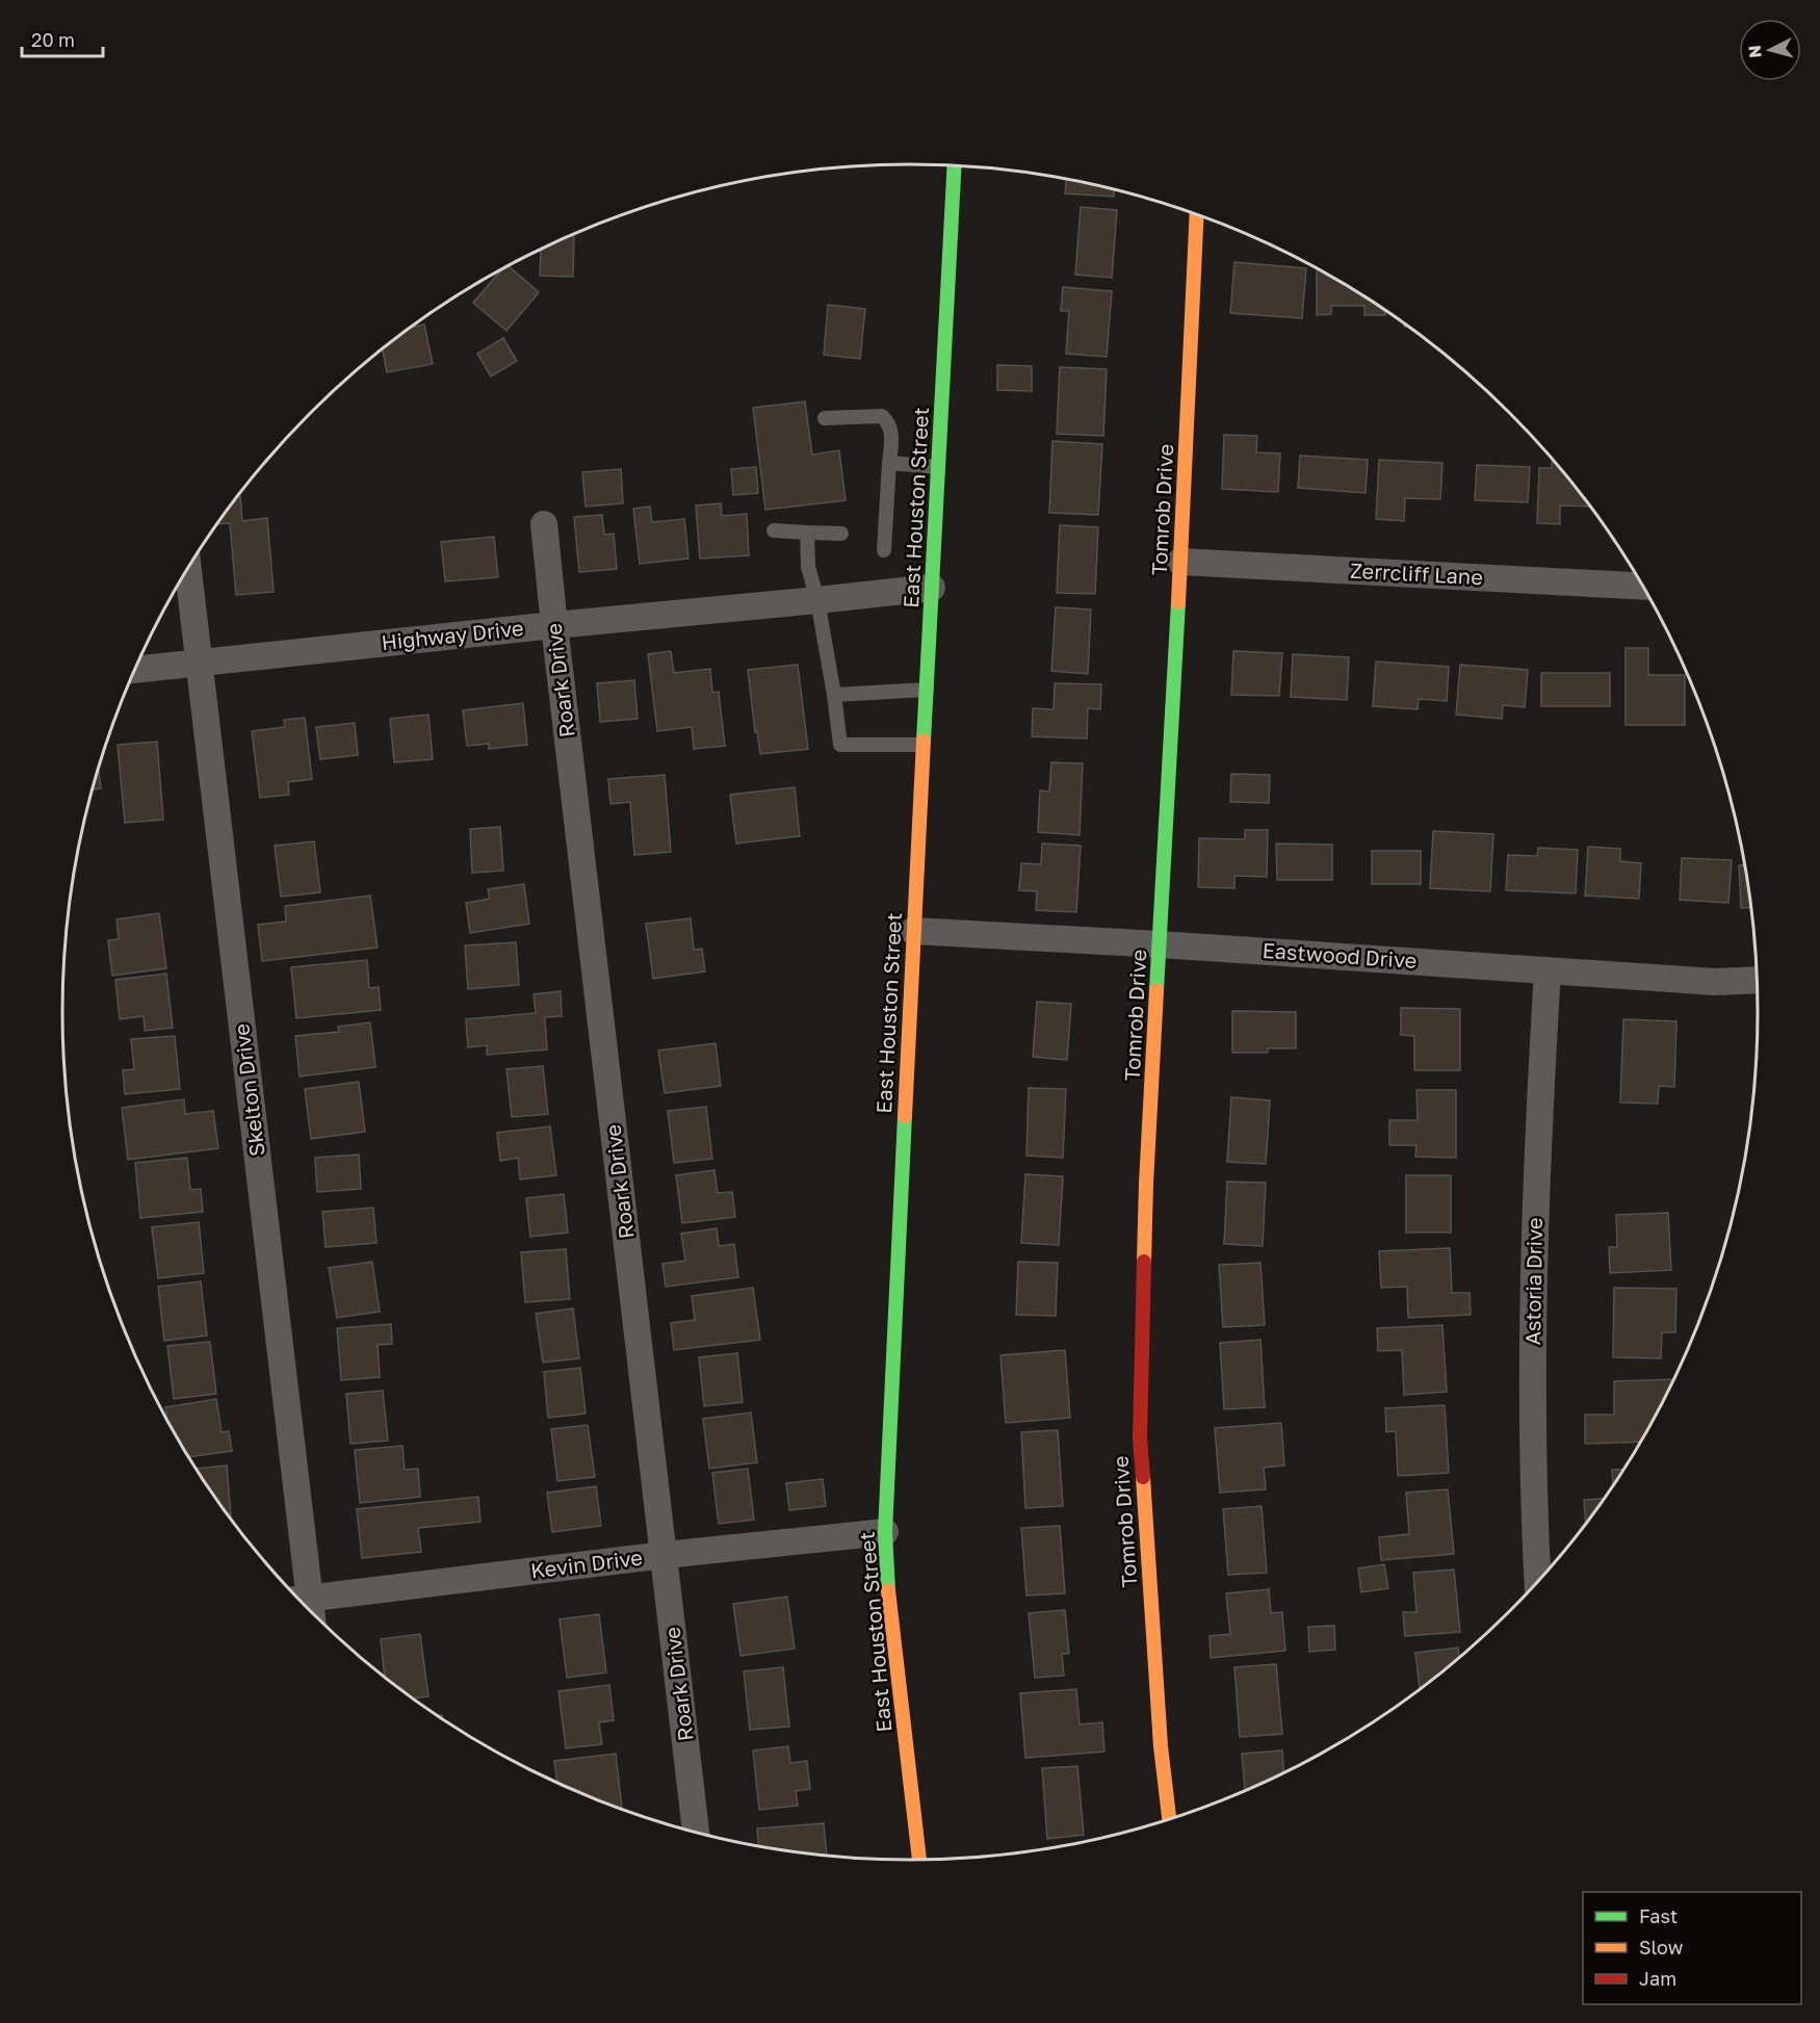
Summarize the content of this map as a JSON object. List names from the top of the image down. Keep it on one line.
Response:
{"streets":{"main road":["East Houston Street","Tomrob Drive"],"street":["Zerrcliff Lane","Highway Drive","Roark Drive","Eastwood Drive","Skelton Drive","Astoria Drive","Kevin Drive"]},"crossings":[["East Houston Street","Highway Drive"],["East Houston Street","Eastwood Drive"],["East Houston Street","Kevin Drive"],["Tomrob Drive","Zerrcliff Lane"],["Tomrob Drive","Eastwood Drive"],["Highway Drive","Roark Drive"],["Highway Drive","Skelton Drive"],["Roark Drive","Kevin Drive"],["Eastwood Drive","Astoria Drive"],["Skelton Drive","Kevin Drive"]],"legend":["Fast","Slow","Jam"],"scale_bar":"20 m","north":"left"}
